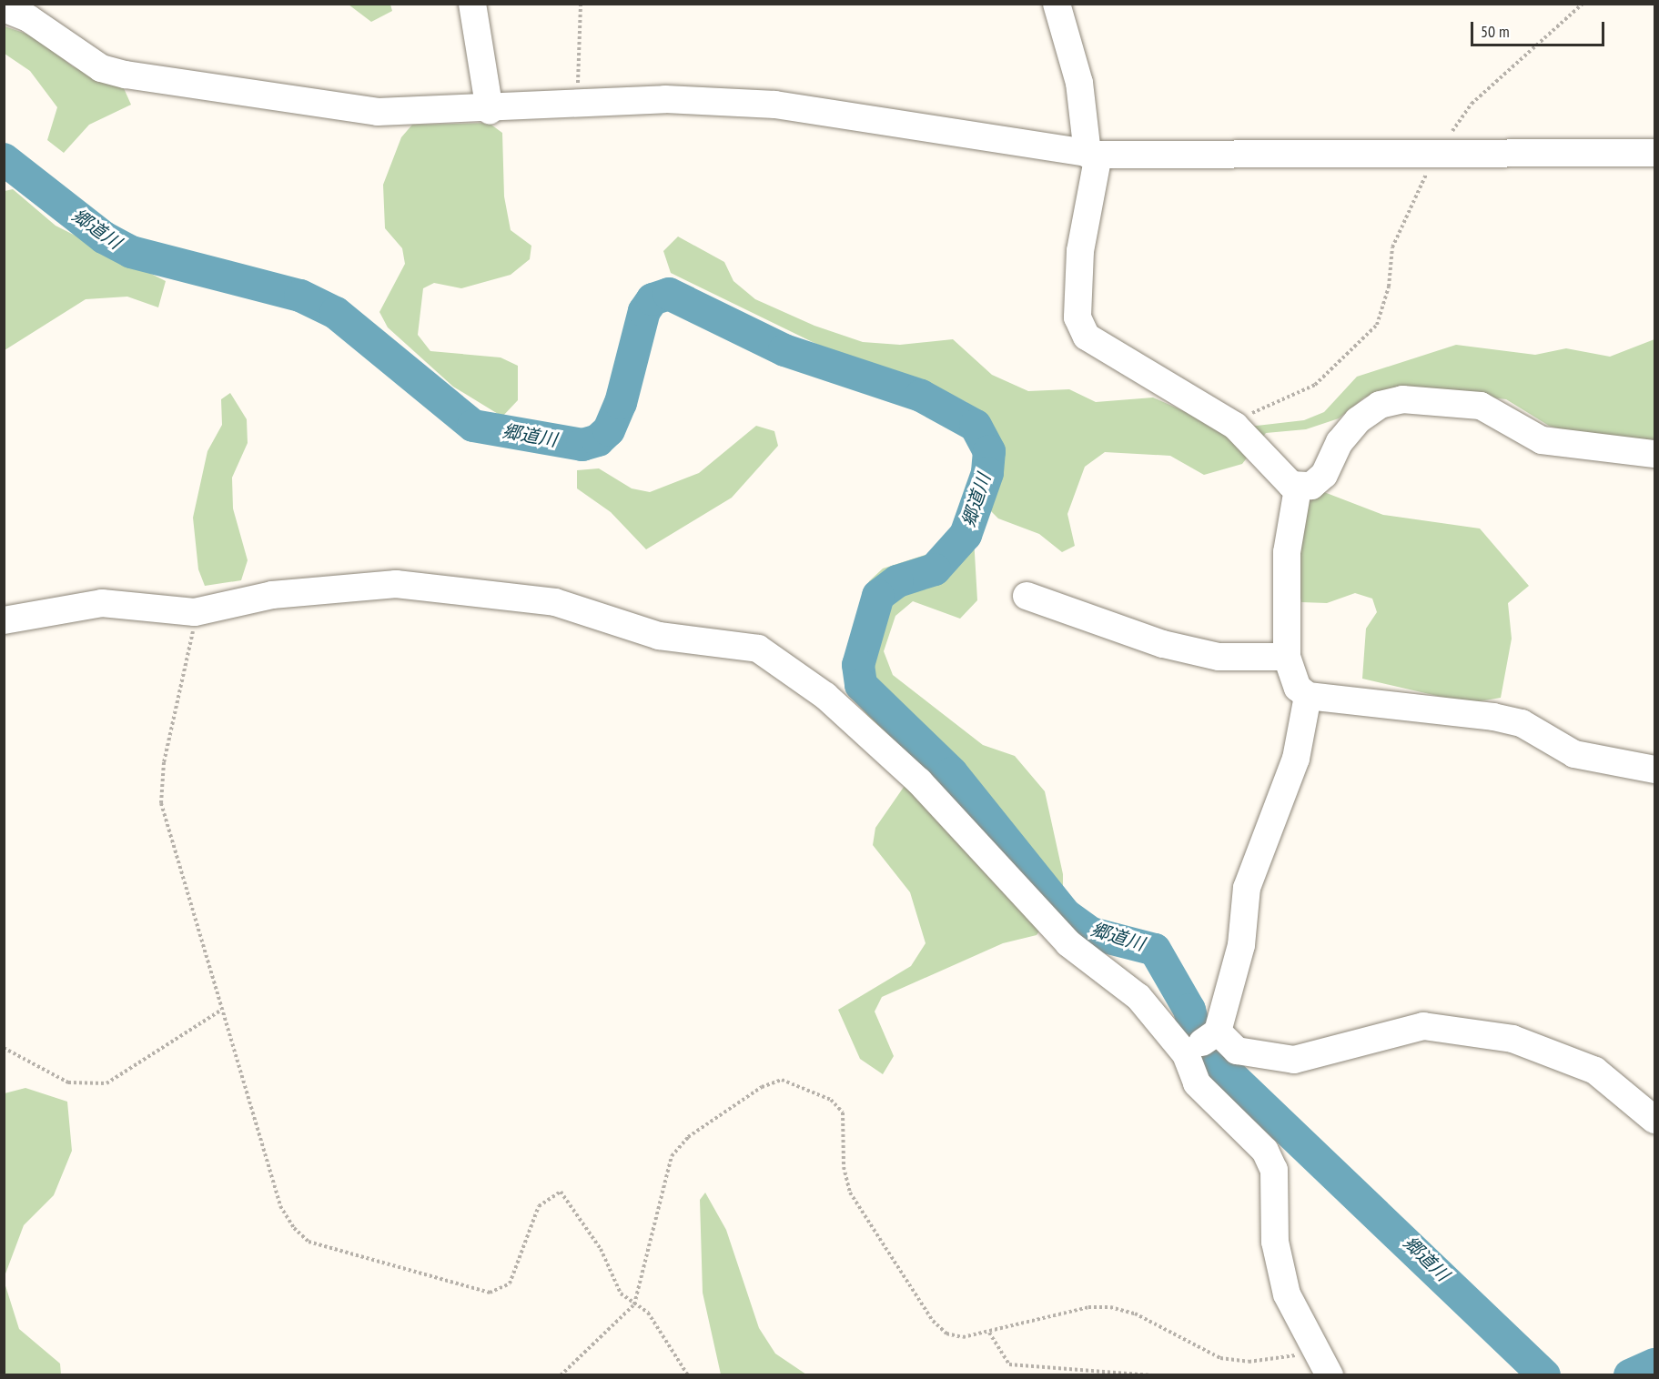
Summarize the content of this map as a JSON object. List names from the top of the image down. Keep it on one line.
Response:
{"water":["郷道川"],"scale_bar":"50 m"}
